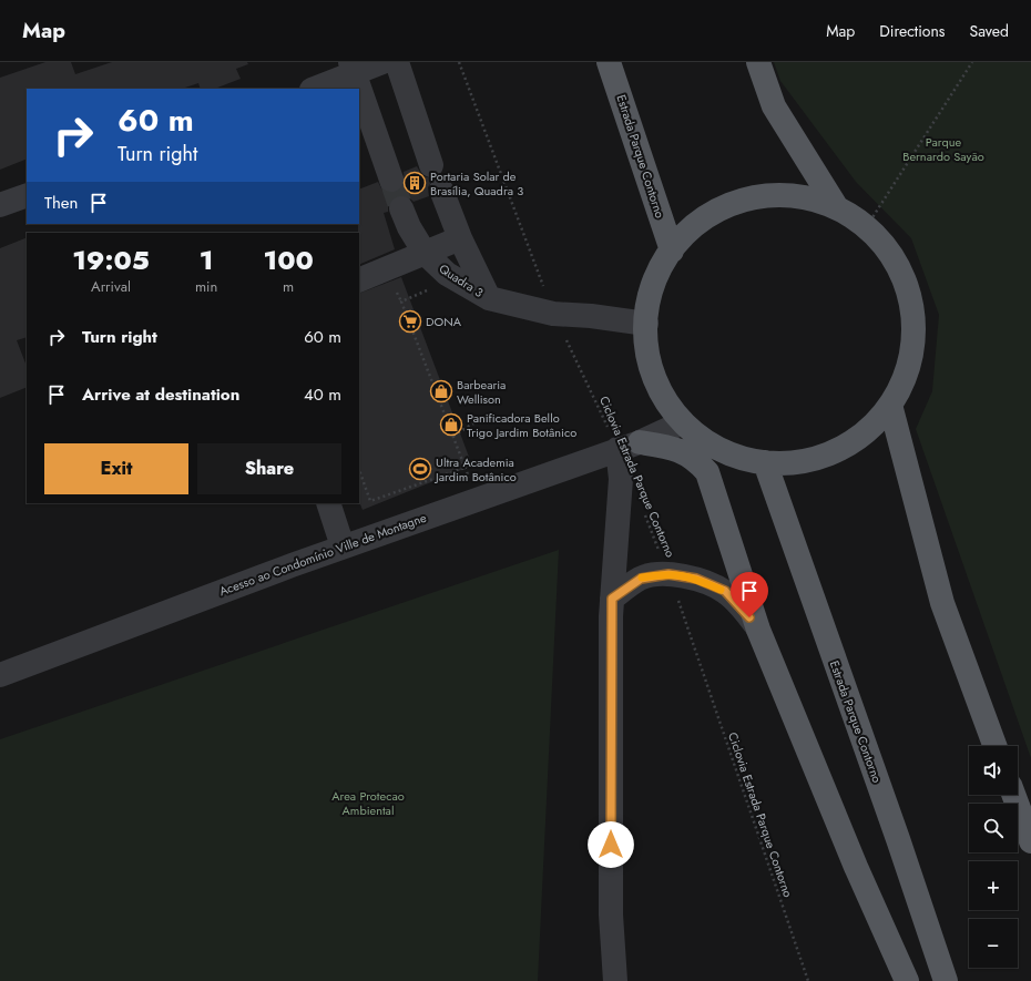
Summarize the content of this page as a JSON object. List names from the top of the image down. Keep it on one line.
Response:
{"streets":{"main road":["Estrada Parque Contorno"],"street":["Quadra 3","Acesso ao Condomínio Ville de Montagne"],"path":["Ciclovia Estrada Parque Contorno"]},"crossings":[["Ciclovia Estrada Parque Contorno","Acesso ao Condomínio Ville de Montagne"]],"parks":["Parque Bernardo Sayão","Area Protecao Ambiental"],"places":{"building":["Portaria Solar de Brasília, Quadra 3"],"supermarket":["DONA"],"shop":["Barbearia Wellison","Panificadora Bello Trigo Jardim Botânico"],"sports":["Ultra Academia Jardim Botânico"]},"page":{"header":"Map","nav":["Map","Directions","Saved"],"turn":["60 m","Turn right"],"then":"Then","eta":["19:05","Arrival","1","min","100","m"],"list":[{"name":"Turn right","value":"60 m"},{"name":"Arrive at destination","value":"40 m"}],"buttons":["Exit","Share"],"map_buttons":["+","−"]}}
